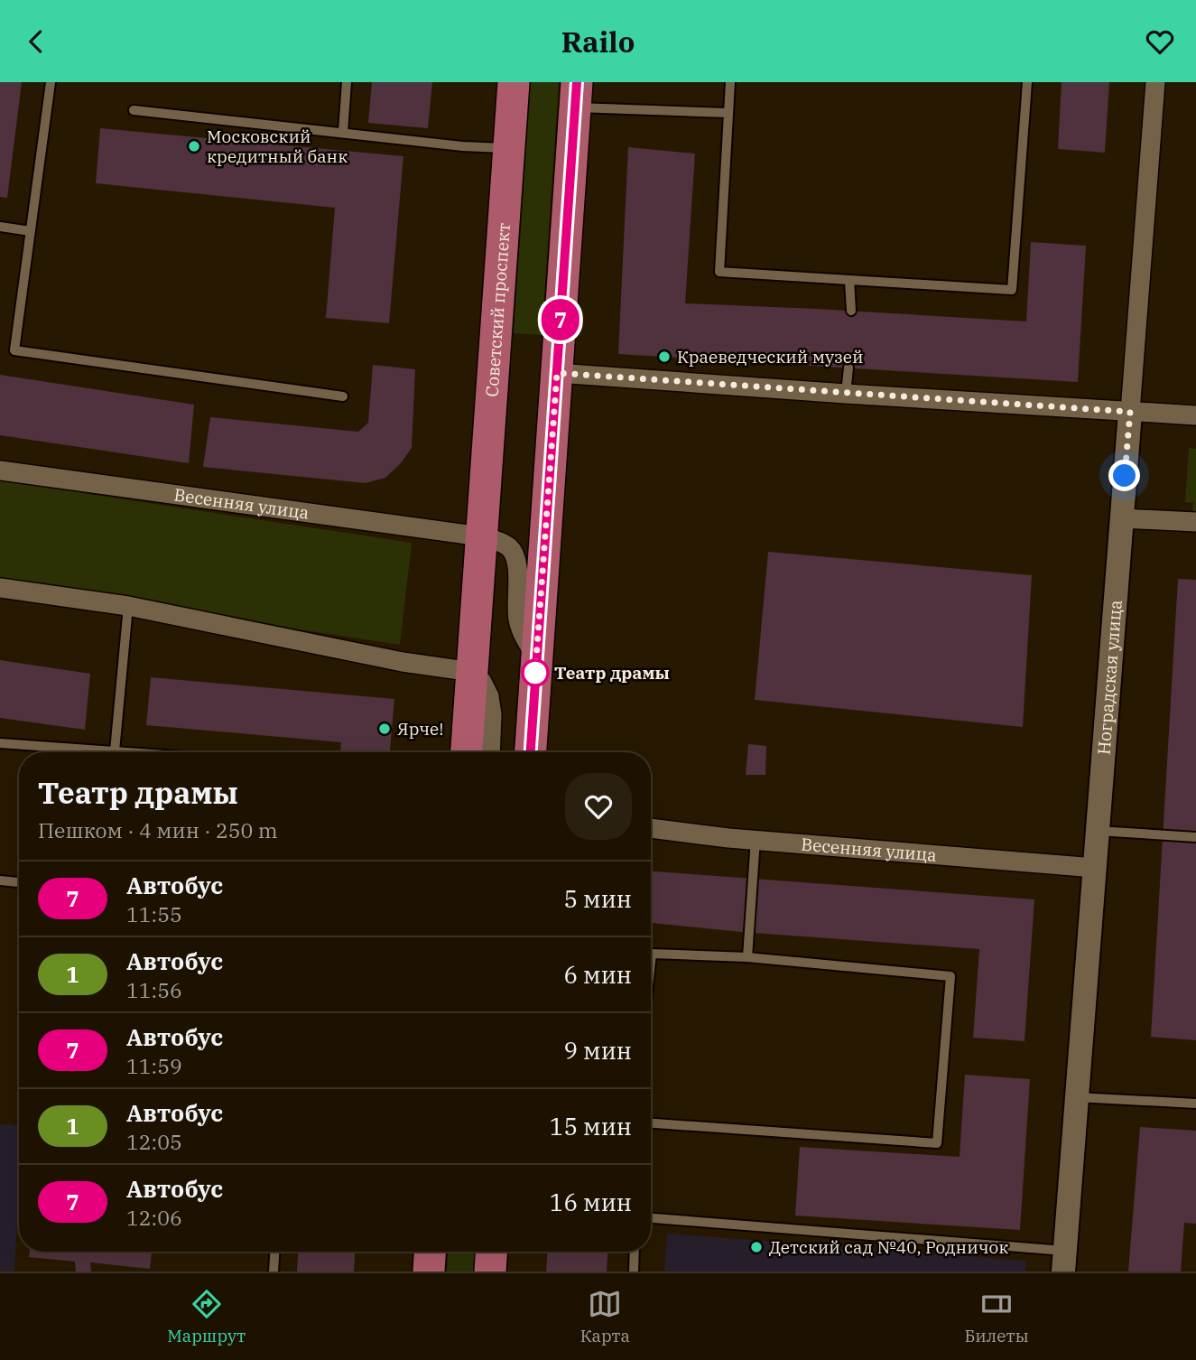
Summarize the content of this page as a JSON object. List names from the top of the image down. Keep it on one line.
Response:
{"streets":{"main road":["Советский проспект"],"street":["Весенняя улица","Ноградская улица"]},"crossings":[["Советский проспект","Весенняя улица"],["Весенняя улица","Ноградская улица"]],"places":["Московский кредитный банк","Краеведческий музей","Театр драмы","Ярче!","Детский сад №40, Родничок"],"lines":["bus line 7"],"page":{"header":"Railo","on_map":"7","heading":["Театр драмы","Пешком · 4 мин · 250 m"],"list":[{"mark":"7","name":"Автобус","note":"11:55","value":"5 мин"},{"mark":"1","name":"Автобус","note":"11:56","value":"6 мин"},{"mark":"7","name":"Автобус","note":"11:59","value":"9 мин"},{"mark":"1","name":"Автобус","note":"12:05","value":"15 мин"},{"mark":"7","name":"Автобус","note":"12:06","value":"16 мин"}],"tabs":["Маршрут","Карта","Билеты"]}}
